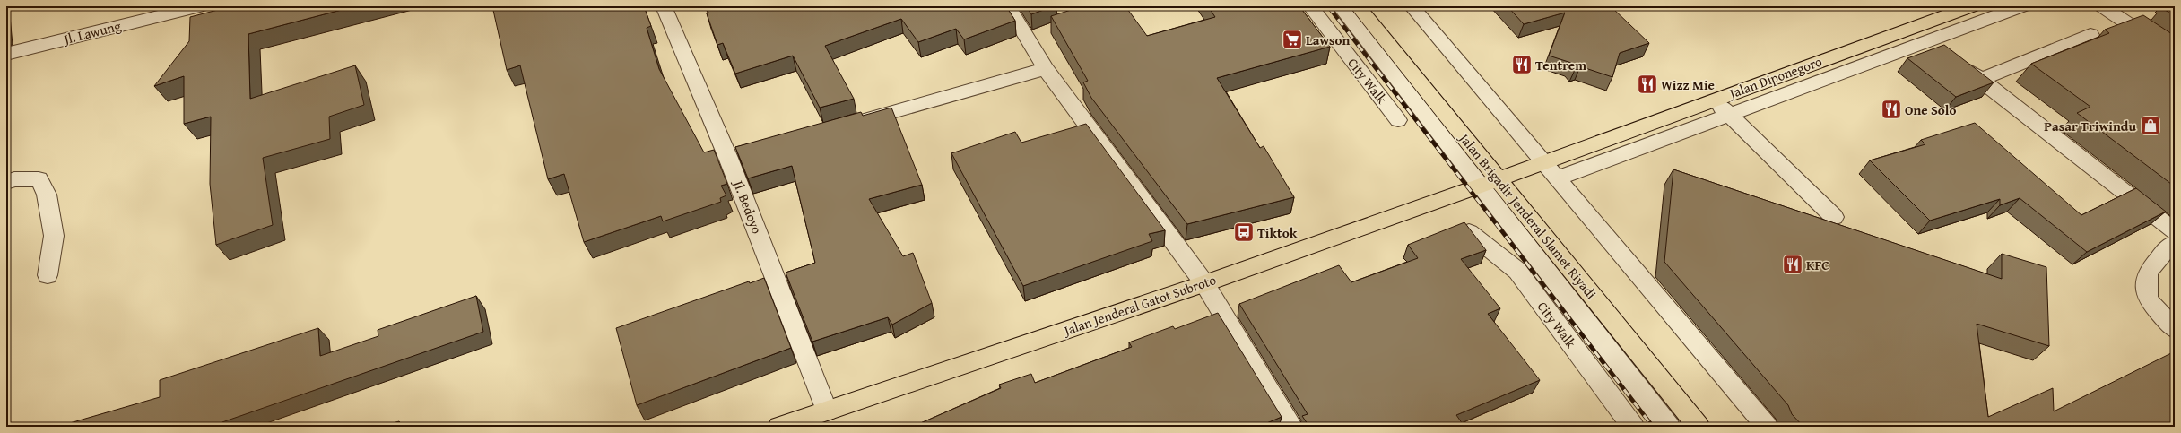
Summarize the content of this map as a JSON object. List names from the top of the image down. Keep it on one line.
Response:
{"streets":{"main road":["Jalan Diponegoro","Jalan Brigadir Jenderal Slamet Riyadi","Jalan Jenderal Gatot Subroto"],"street":["Jl. Lawung","City Walk","Jl. Bedoyo"]},"crossings":[["Jalan Diponegoro","Jalan Brigadir Jenderal Slamet Riyadi"],["Jalan Diponegoro","Jalan Jenderal Gatot Subroto"],["Jl. Bedoyo","Jalan Jenderal Gatot Subroto"],["Jalan Brigadir Jenderal Slamet Riyadi","Jalan Jenderal Gatot Subroto"]],"places":{"supermarket":["Lawson"],"restaurant":["Tentrem","Wizz Mie","One Solo","KFC"],"shop":["Pasar Triwindu"],"bus stop":["Tiktok"]}}
